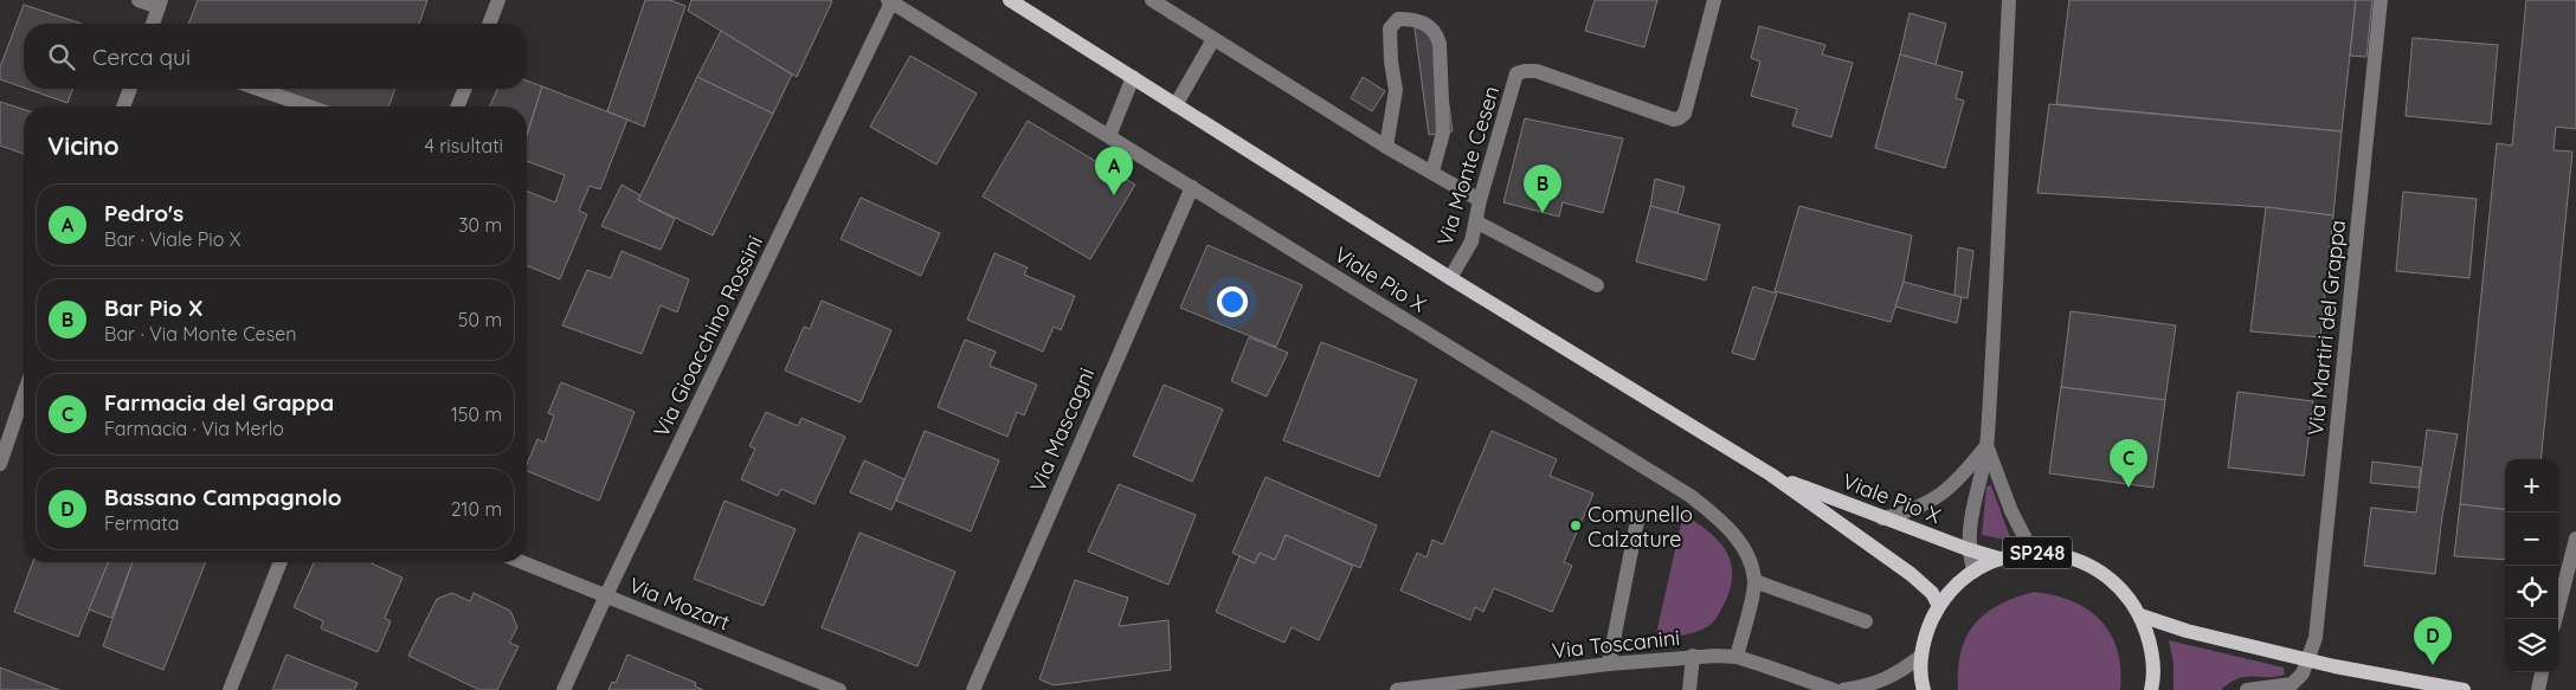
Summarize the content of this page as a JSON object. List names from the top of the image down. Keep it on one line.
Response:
{"streets":{"main road":["Viale Pio X","SP248"],"street":["Via Monte Cesen","Via Martiri del Grappa","Via Gioacchino Rossini","Via Mascagni","Via Mozart","Via Toscanini"]},"crossings":[["Via Monte Cesen","Viale Pio X"],["Viale Pio X","Via Gioacchino Rossini"],["Viale Pio X","Via Mascagni"],["Viale Pio X","SP248"],["Via Gioacchino Rossini","Via Mozart"]],"places":["Comunello Calzature"],"page":{"search":"Cerca qui","heading":["Vicino","4 risultati"],"pins":["A","B","C","D"],"list":[{"mark":"A","name":"Pedro's","note":"Bar · Viale Pio X","value":"30 m"},{"mark":"B","name":"Bar Pio X","note":"Bar · Via Monte Cesen","value":"50 m"},{"mark":"C","name":"Farmacia del Grappa","note":"Farmacia · Via Merlo","value":"150 m"},{"mark":"D","name":"Bassano Campagnolo","note":"Fermata","value":"210 m"}],"map_buttons":["+","−"]}}
